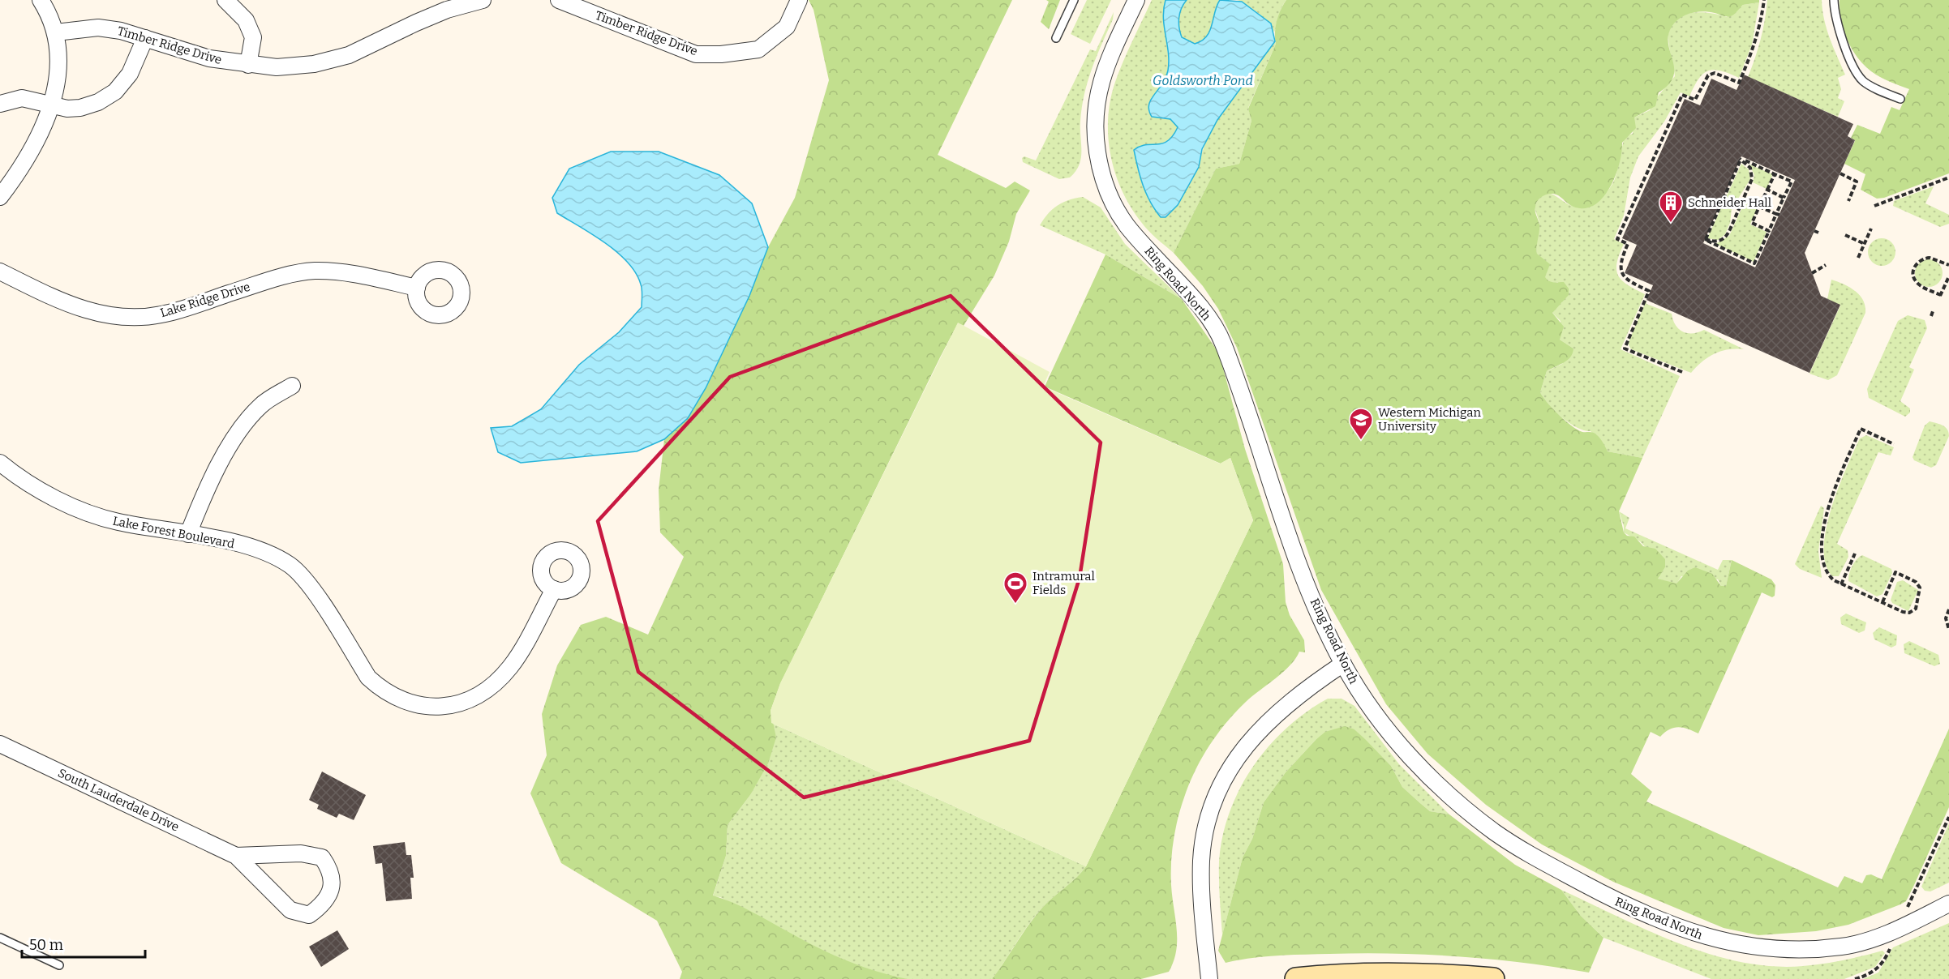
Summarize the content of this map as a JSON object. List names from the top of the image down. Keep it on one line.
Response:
{"streets":{"street":["Timber Ridge Drive","Ring Road North","Lake Ridge Drive","Lake Forest Boulevard","South Lauderdale Drive"]},"water":["Goldsworth Pond"],"places":{"building":["Schneider Hall"],"school or university":["Western Michigan University"],"sports":["Intramural Fields"]},"scale_bar":"50 m"}
